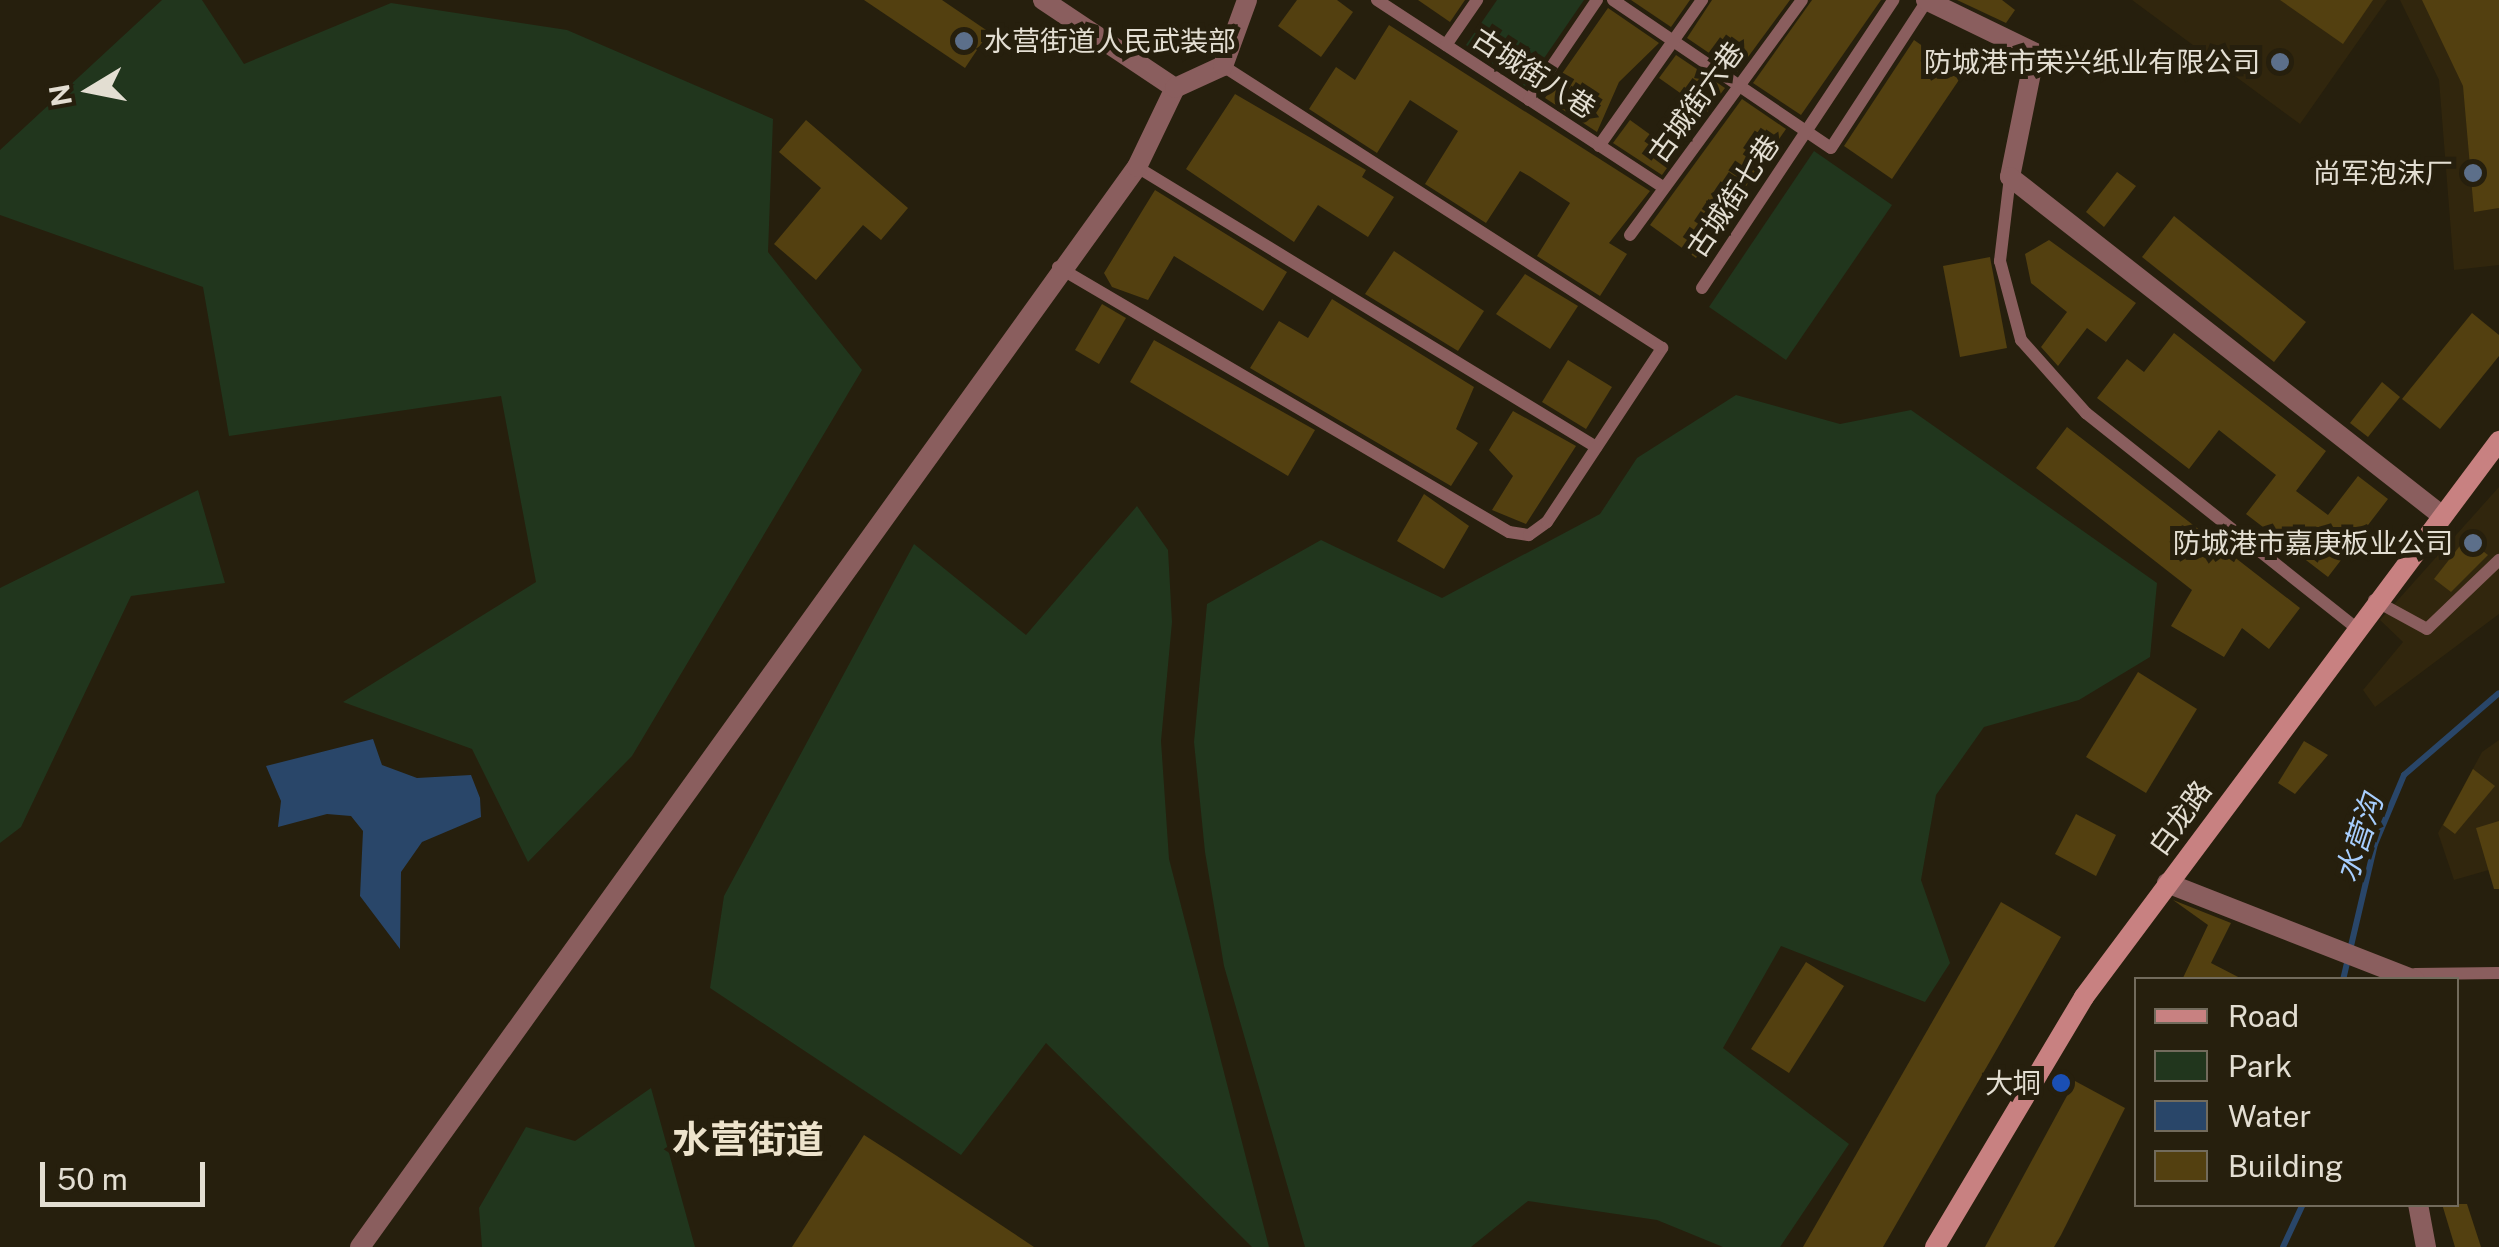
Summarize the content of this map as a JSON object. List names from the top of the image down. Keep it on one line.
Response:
{"streets":{"street":["白龙路"],"lane":["古城街八巷","古城街六巷","古城街七巷"]},"crossings":[["古城街八巷","古城街六巷"]],"districts":["水营街道"],"water":["水营沟"],"places":["水营街道人民武装部","防城港市荣兴纸业有限公司","尚军泡沫厂","防城港市嘉庚板业公司","大垌"],"legend":["Road","Park","Water","Building"],"scale_bar":"50 m","north":"left"}
